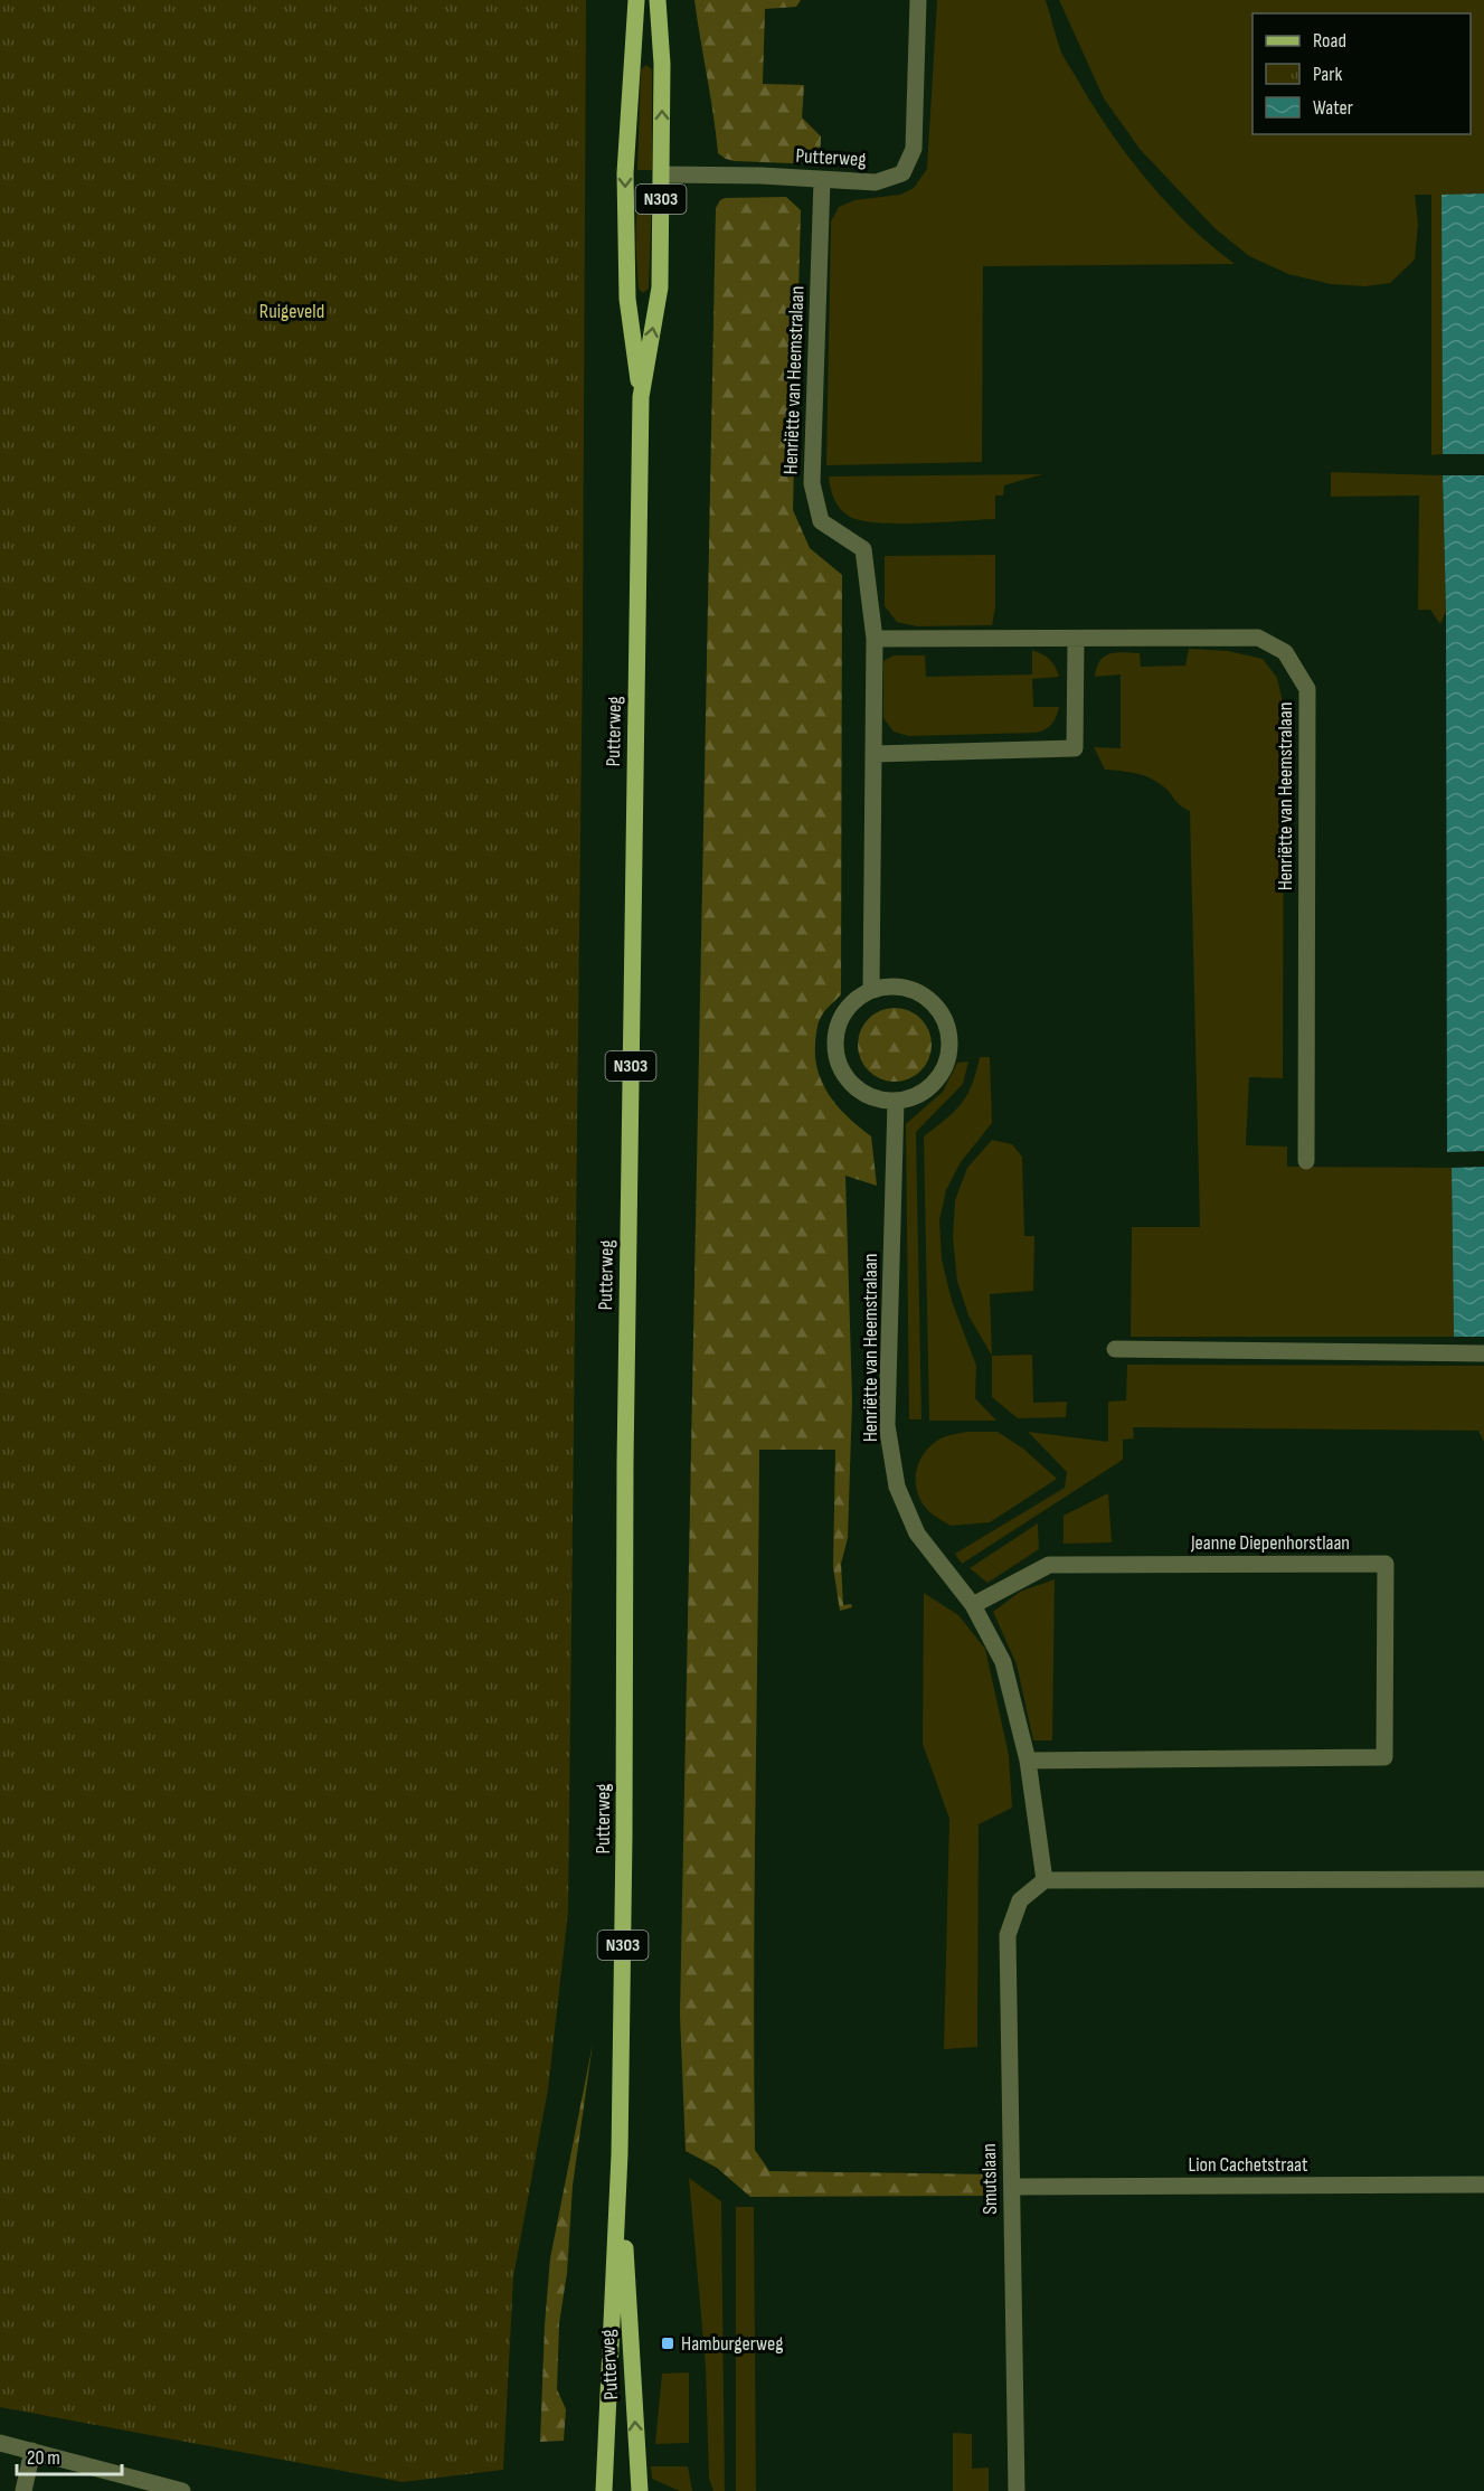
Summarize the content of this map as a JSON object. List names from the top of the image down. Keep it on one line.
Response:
{"streets":{"main road":["Putterweg","N303"],"street":["Henriëtte van Heemstralaan","Jeanne Diepenhorstlaan","Lion Cachetstraat","Smutslaan"]},"crossings":[["Putterweg","Henriëtte van Heemstralaan"],["Henriëtte van Heemstralaan","Jeanne Diepenhorstlaan"],["Lion Cachetstraat","Smutslaan"]],"parks":["Ruigeveld"],"places":{"transit":["Hamburgerweg"]},"legend":["Road","Park","Water"],"scale_bar":"20 m"}
